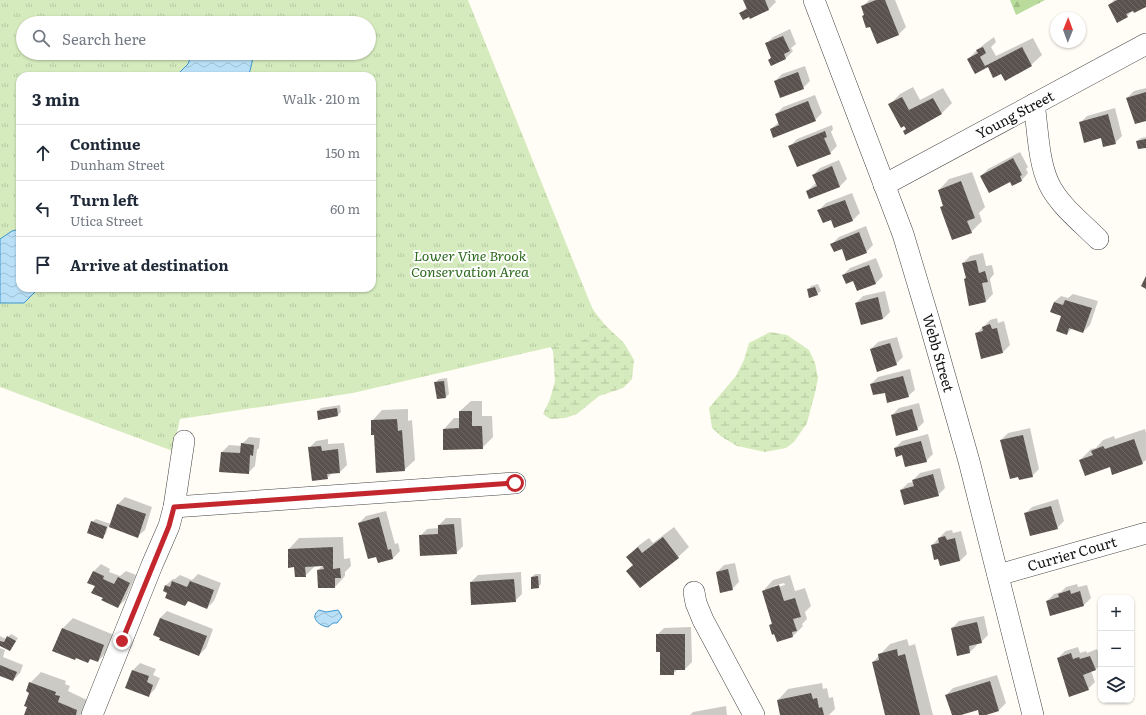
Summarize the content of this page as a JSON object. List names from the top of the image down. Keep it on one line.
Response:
{"streets":{"street":["Young Street","Webb Street","Currier Court"]},"crossings":[["Young Street","Webb Street"],["Webb Street","Currier Court"]],"parks":["Lower Vine Brook Conservation Area"],"north":"top","page":{"search":"Search here","heading":["3 min","Walk · 210 m"],"list":[["Continue","Dunham Street","150 m"],["Turn left","Utica Street","60 m"],"Arrive at destination"],"map_buttons":["+","−"]}}
